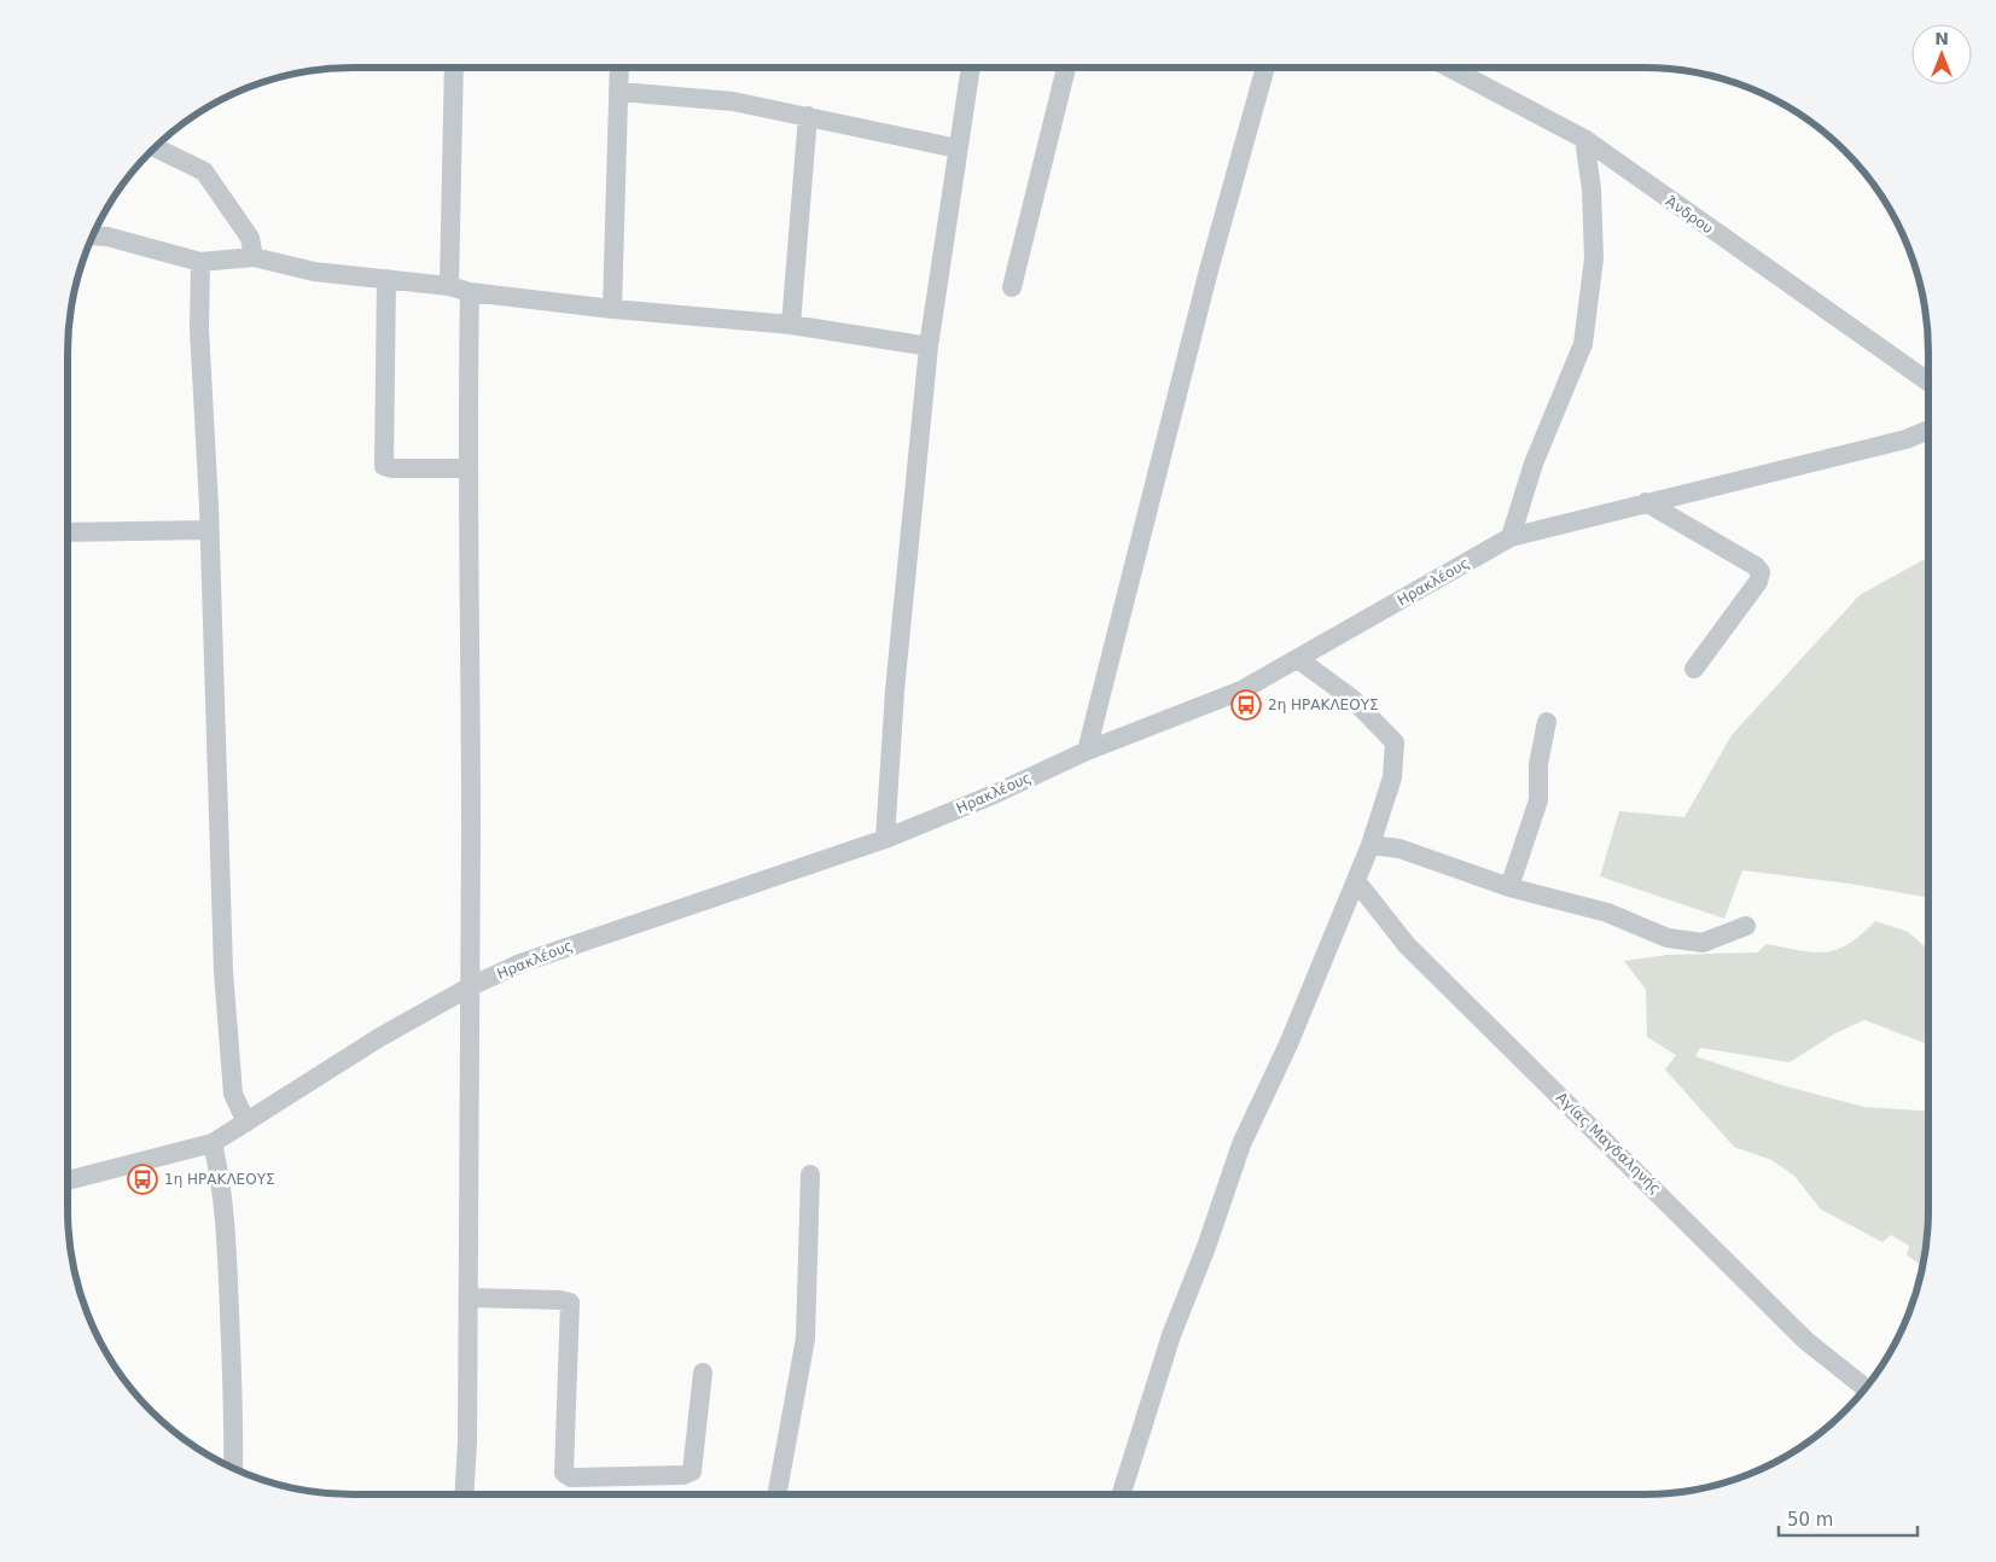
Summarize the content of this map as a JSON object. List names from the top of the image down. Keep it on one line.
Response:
{"streets":{"street":["Άνδρου","Ηρακλέους","Αγίας Μαγδαληνής"]},"places":{"bus stop":["2η ΗΡΑΚΛΕΟΥΣ","1η ΗΡΑΚΛΕΟΥΣ"]},"scale_bar":"50 m","north":"top"}
